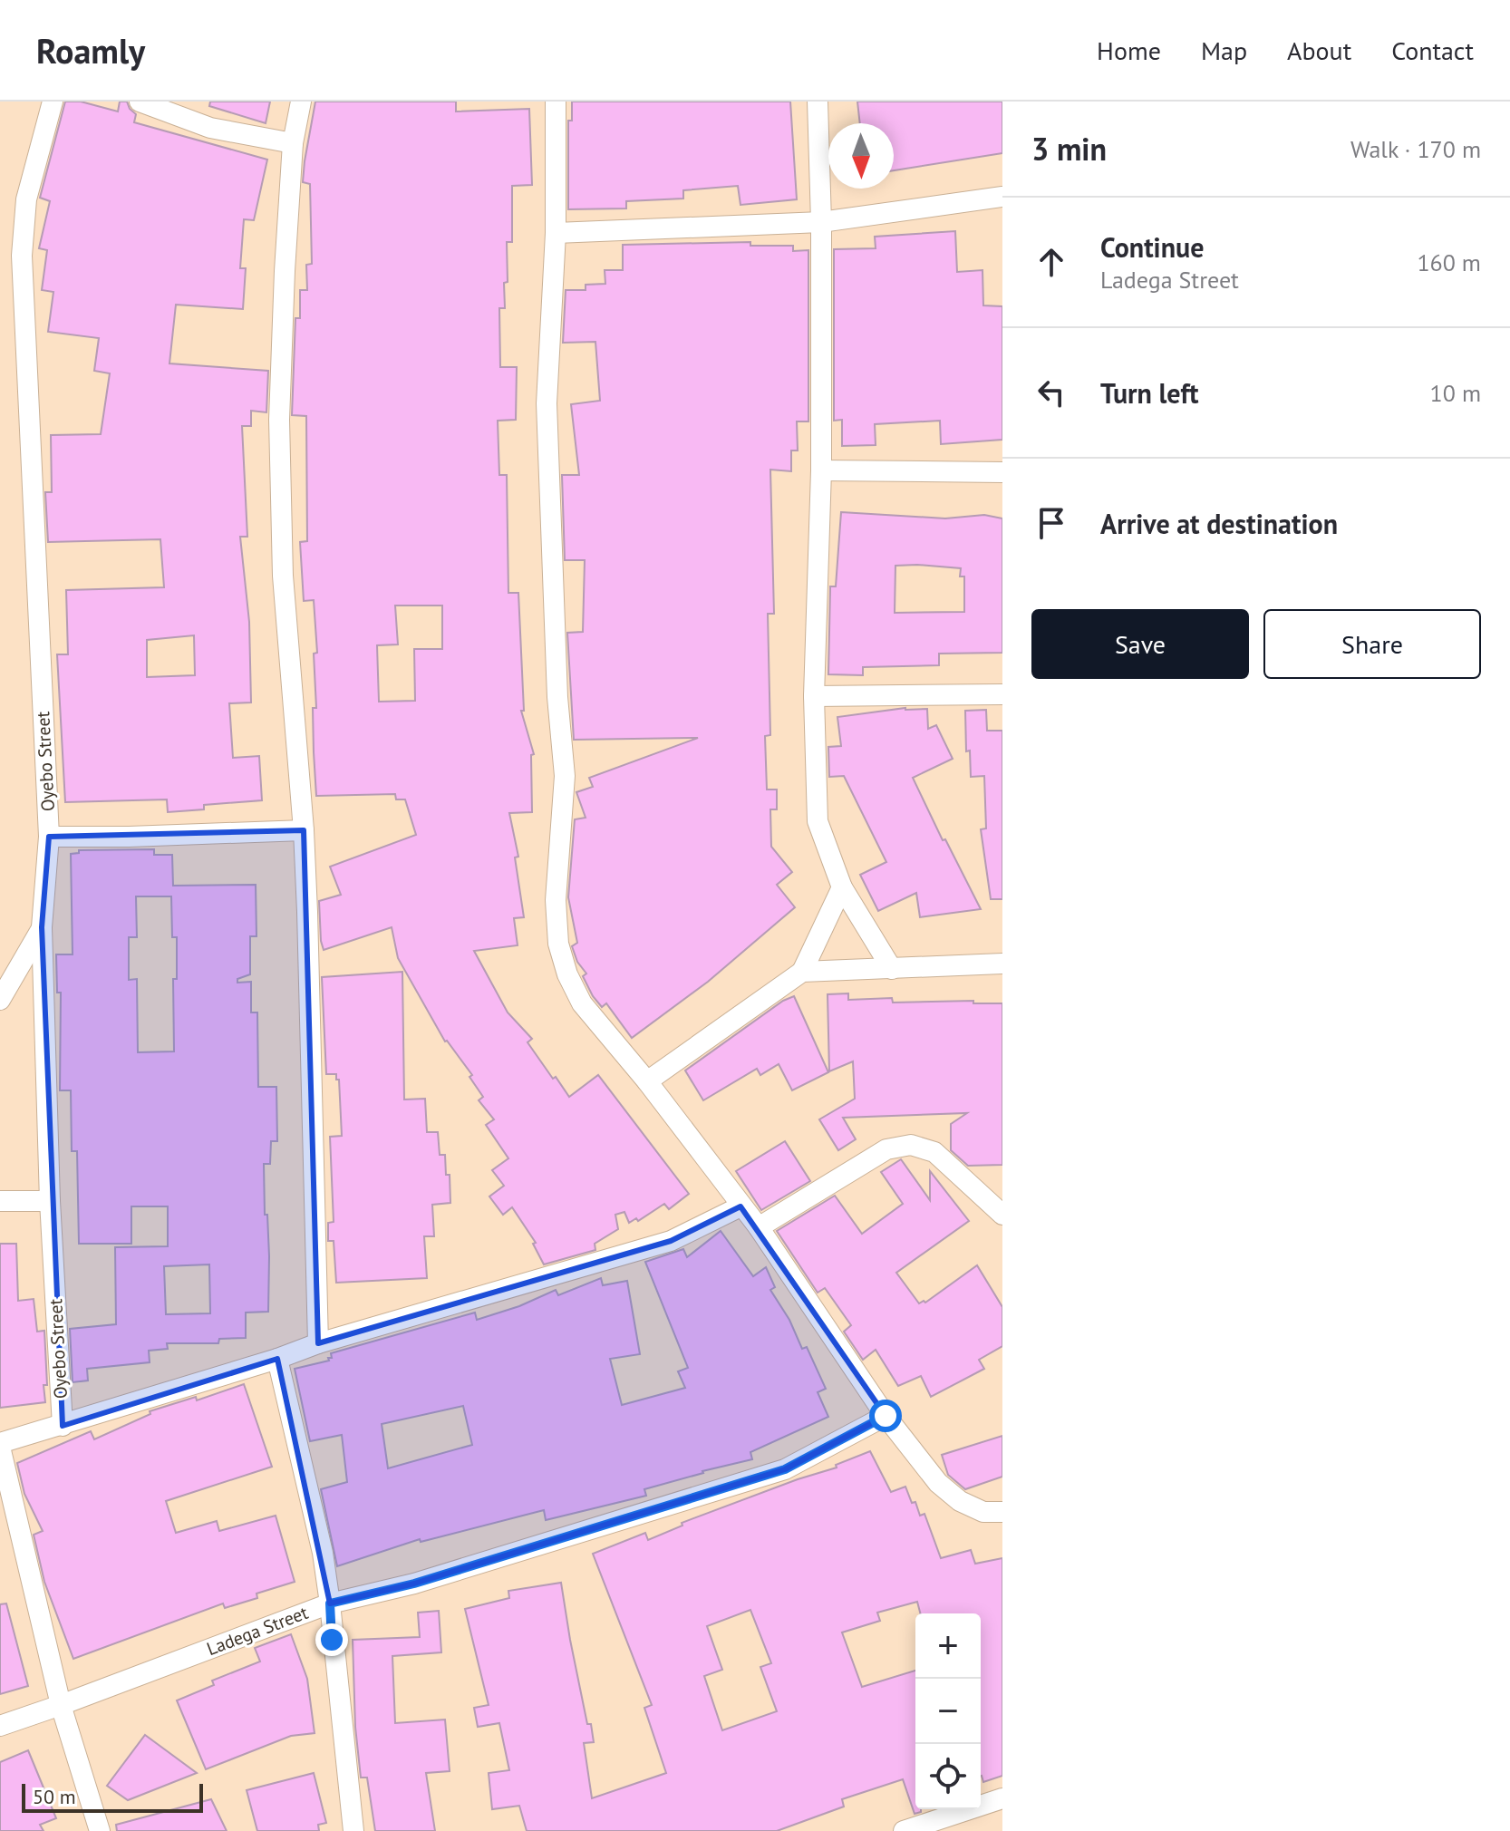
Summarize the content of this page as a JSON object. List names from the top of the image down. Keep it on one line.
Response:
{"streets":{"street":["Oyebo Street","Ladega Street"]},"scale_bar":"50 m","north":"bottom","page":{"header":"Roamly","nav":["Home","Map","About","Contact"],"heading":["3 min","Walk · 170 m"],"list":[["Continue","Ladega Street","160 m"],["Turn left","10 m"],"Arrive at destination"],"buttons":["Save","Share"],"map_buttons":["+","−"],"scale":"50 m"}}
